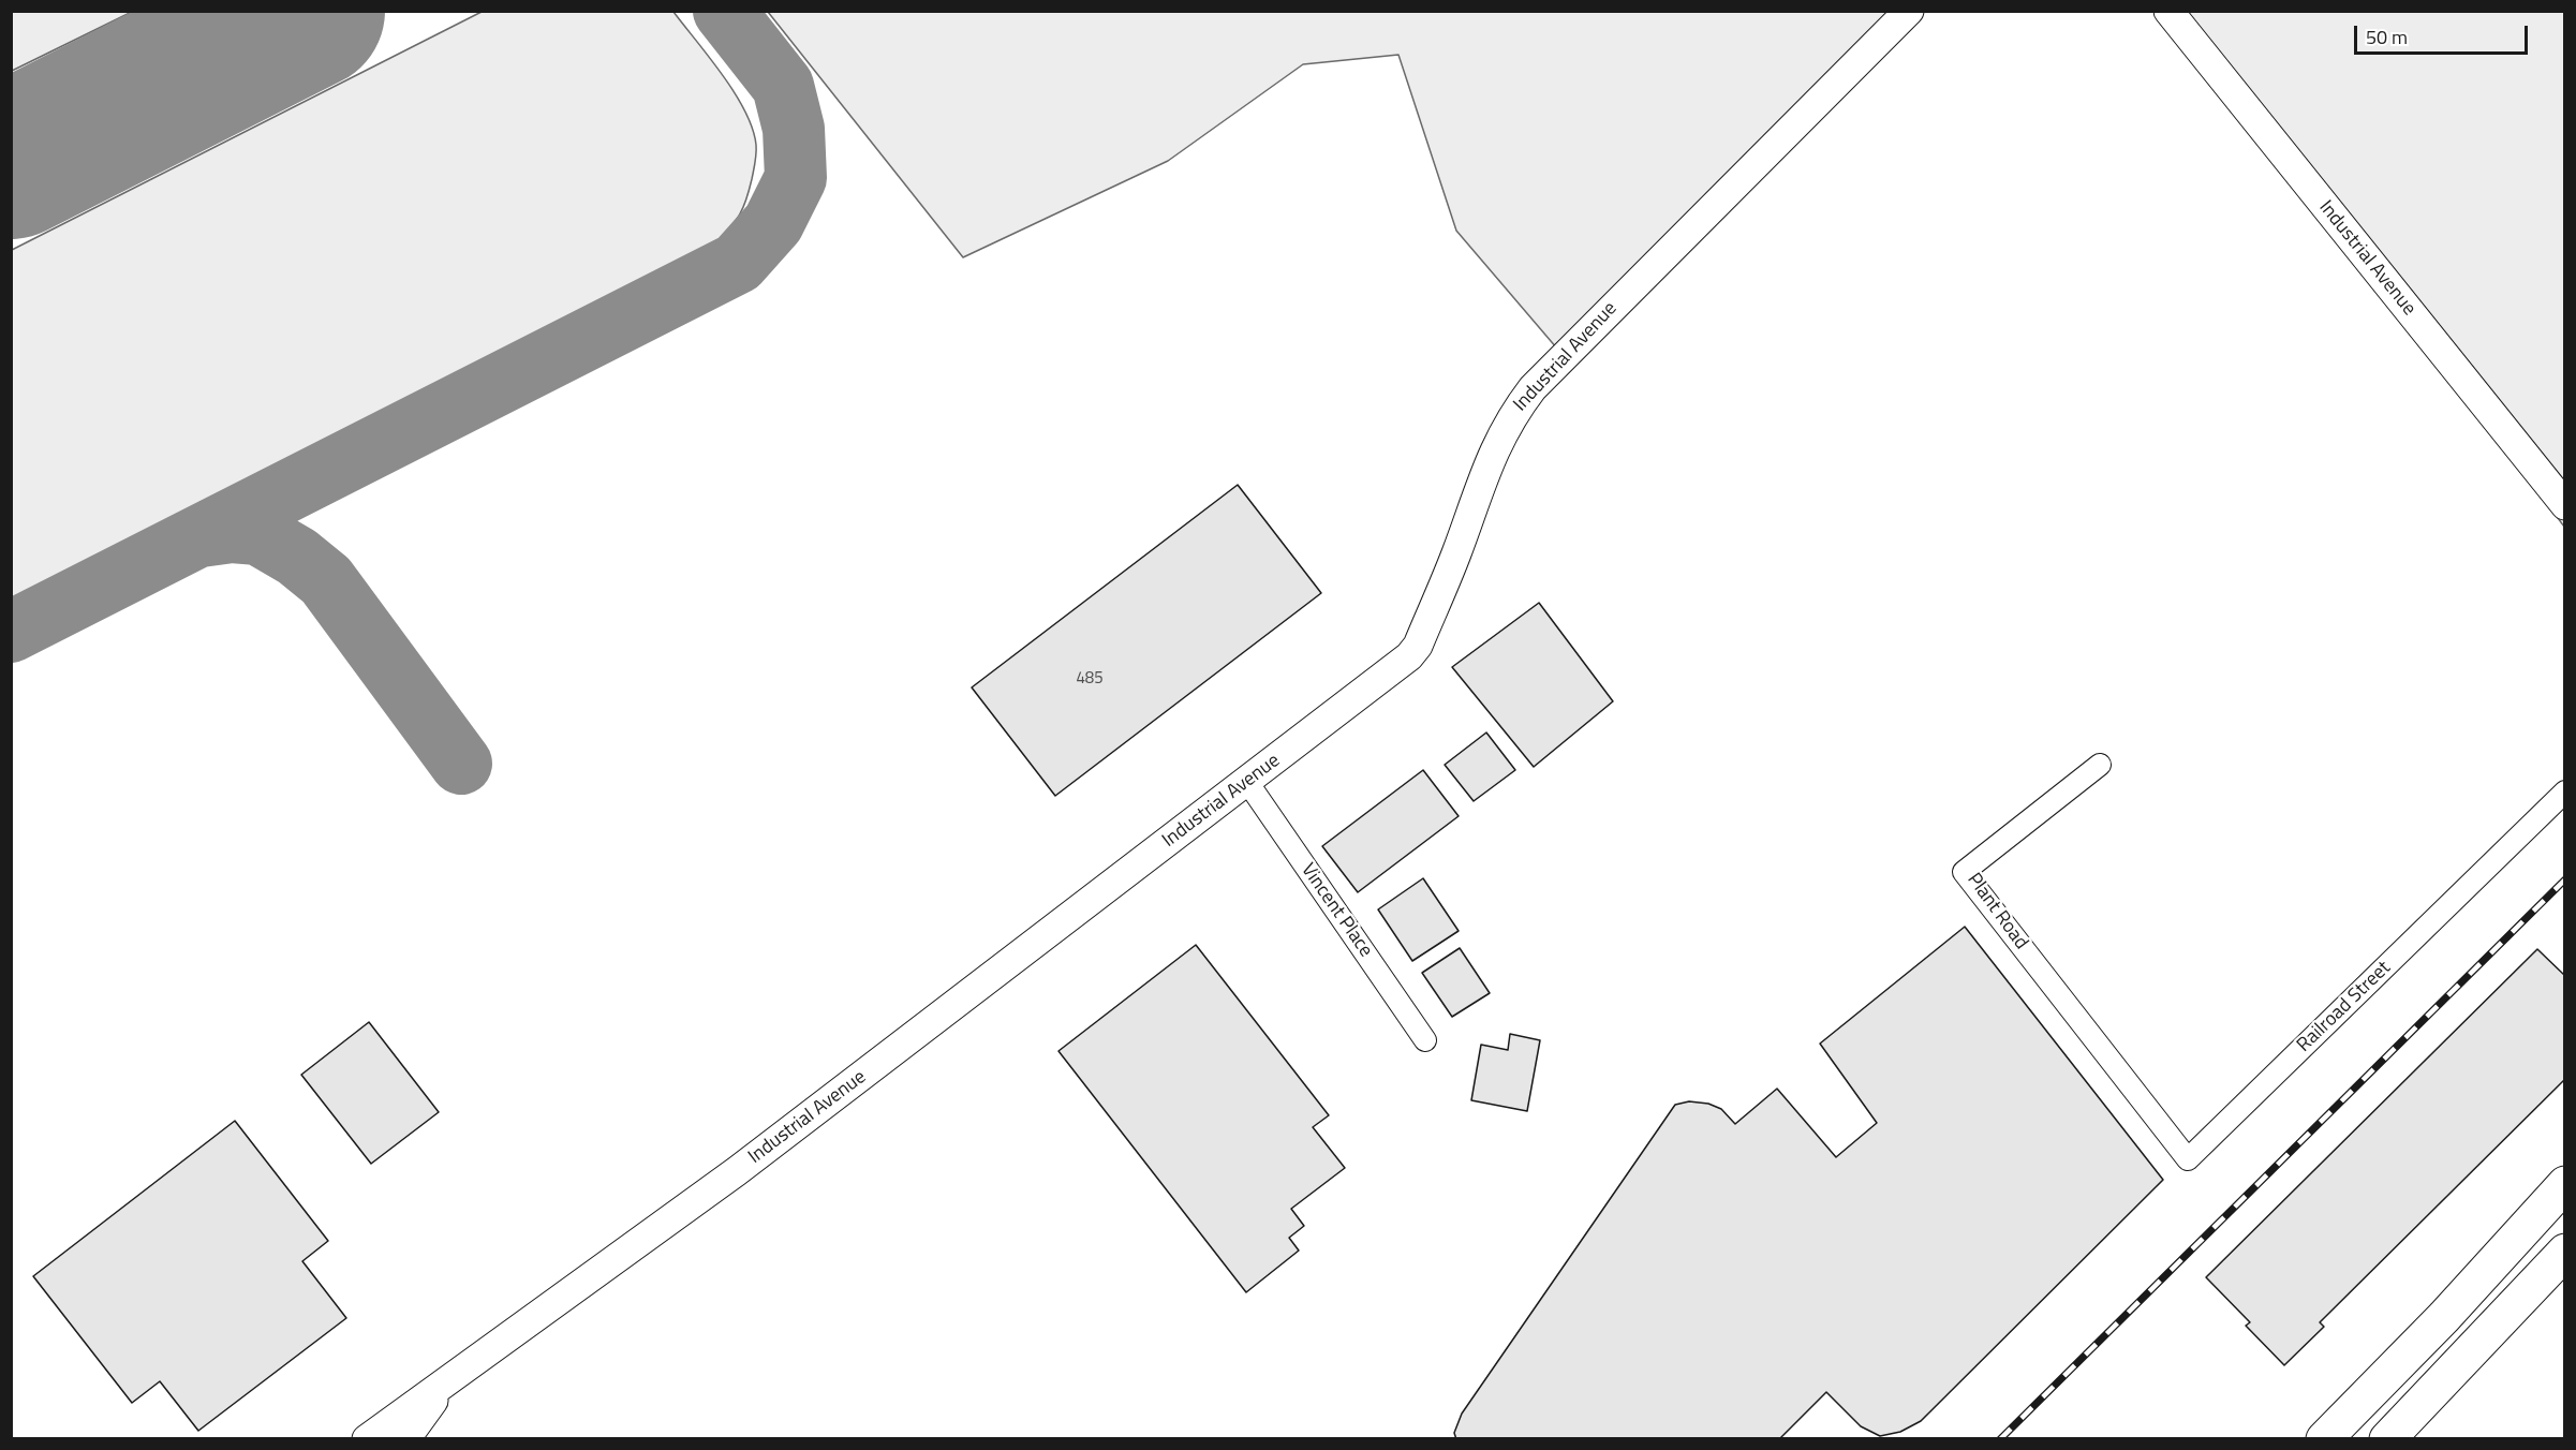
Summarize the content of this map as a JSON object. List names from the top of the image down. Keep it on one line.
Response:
{"streets":{"street":["Industrial Avenue","Vincent Place","Plant Road","Railroad Street"]},"crossings":[["Industrial Avenue","Vincent Place"],["Plant Road","Railroad Street"]],"house_numbers":["485"],"scale_bar":"50 m"}
